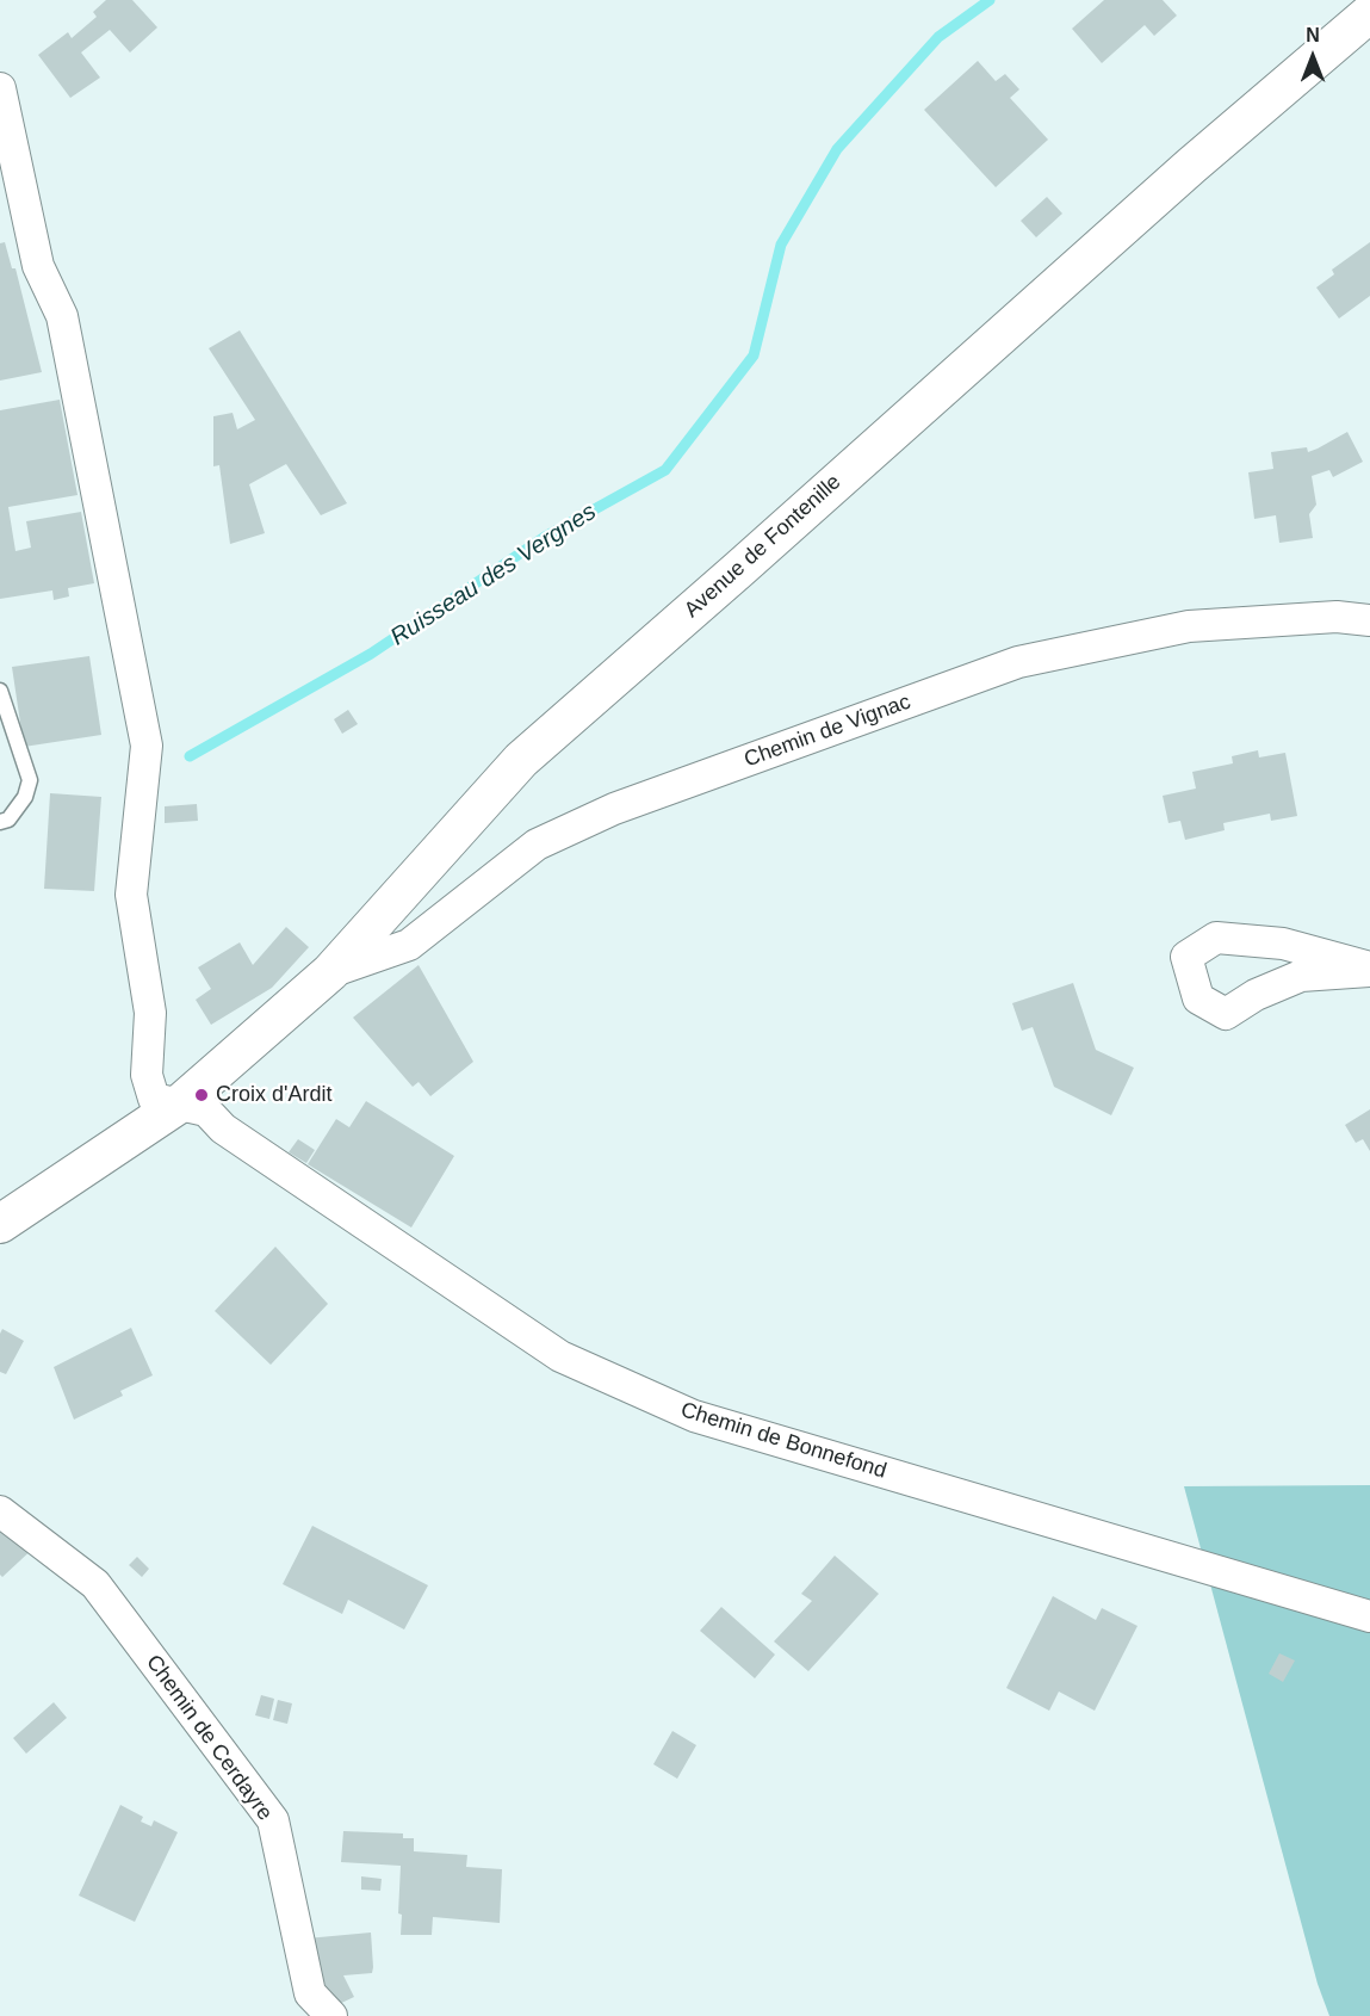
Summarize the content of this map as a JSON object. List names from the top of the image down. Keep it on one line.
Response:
{"streets":{"street":["Avenue de Fontenille","Chemin de Vignac","Chemin de Bonnefond","Chemin de Cerdayre"]},"crossings":[["Avenue de Fontenille","Chemin de Vignac"],["Avenue de Fontenille","Chemin de Bonnefond"]],"water":["Ruisseau des Vergnes"],"places":["Croix d'Ardit"],"north":"top"}
